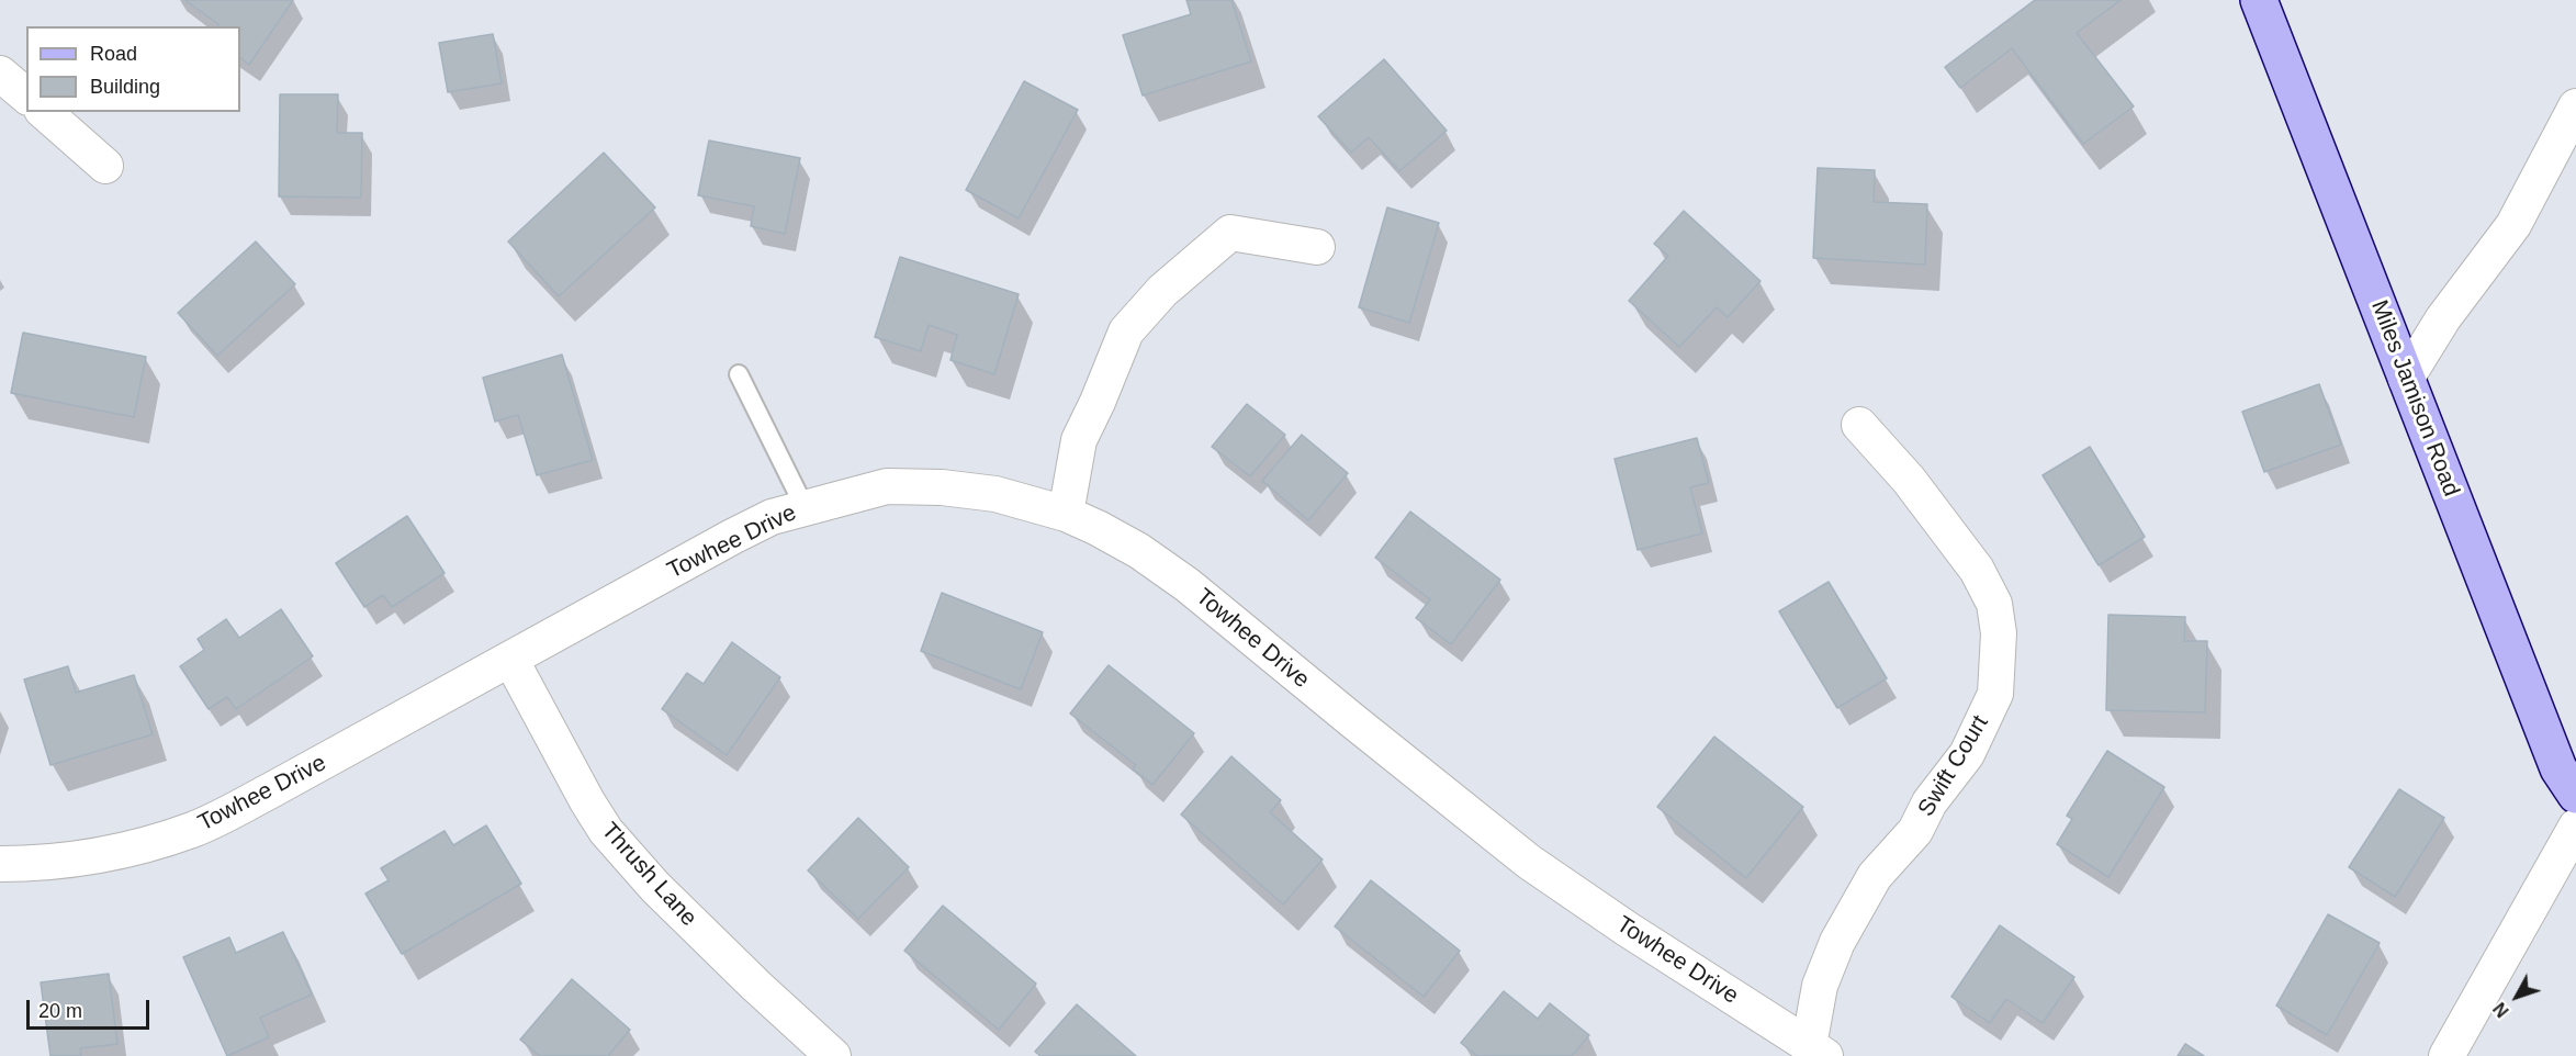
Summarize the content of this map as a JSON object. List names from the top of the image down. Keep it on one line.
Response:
{"streets":{"main road":["Miles Jamison Road"],"street":["Towhee Drive","Swift Court","Thrush Lane"]},"crossings":[["Towhee Drive","Swift Court"],["Towhee Drive","Thrush Lane"]],"legend":["Road","Building"],"scale_bar":"20 m","north":"bottom left"}
